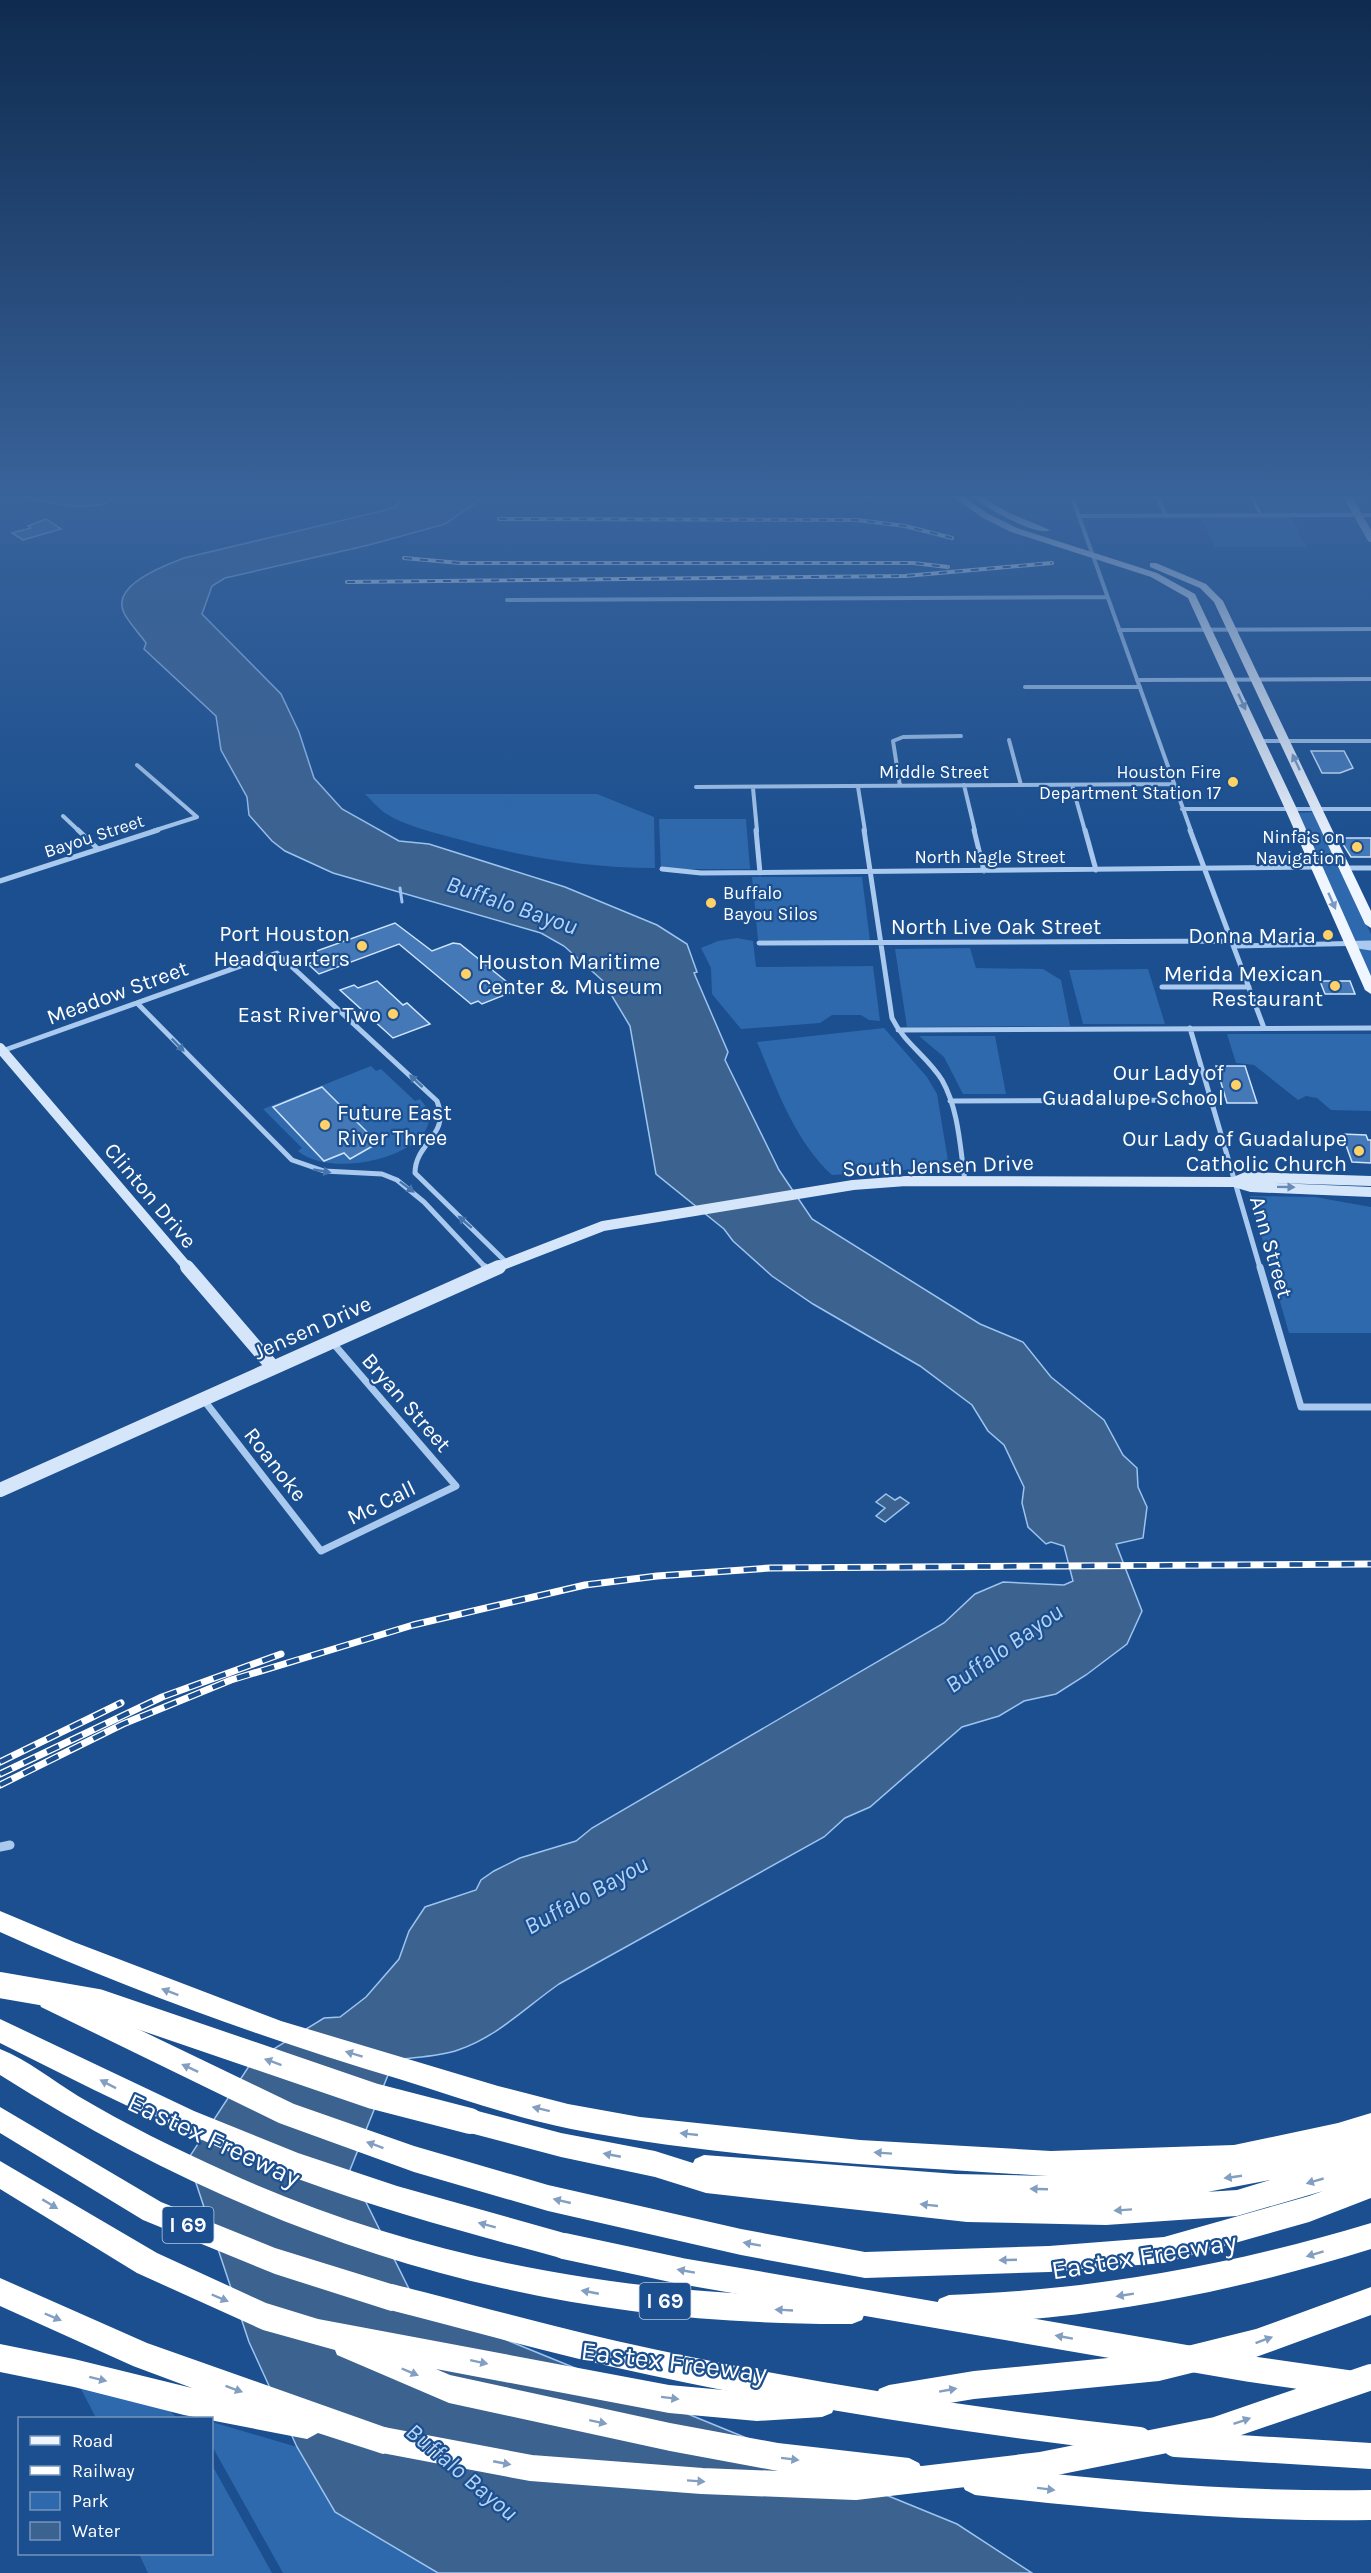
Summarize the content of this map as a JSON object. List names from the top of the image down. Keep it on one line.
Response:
{"streets":{"highway":["Eastex Freeway","I 69"],"main road":["South Jensen Drive","Clinton Drive","Jensen Drive"],"street":["Middle Street","Bayou Street","North Nagle Street","North Live Oak Street","Meadow Street","Ann Street","Bryan Street","Roanoke","Mc Call"]},"crossings":[["Meadow Street","Clinton Drive"],["Meadow Street","Jensen Drive"],["South Jensen Drive","Ann Street"],["South Jensen Drive","Jensen Drive"],["Clinton Drive","Jensen Drive"],["Jensen Drive","Bryan Street"],["Jensen Drive","Roanoke"],["Bryan Street","Mc Call"],["Roanoke","Mc Call"]],"water":["Buffalo Bayou"],"places":["Houston Fire Department Station 17","Ninfa’s on Navigation","Buffalo Bayou Silos","Donna Maria","Port Houston Headquarters","Houston Maritime Center & Museum","Merida Mexican Restaurant","East River Two","Our Lady of Guadalupe School","Future East River Three","Our Lady of Guadalupe Catholic Church"],"legend":["Road","Railway","Park","Water"]}
